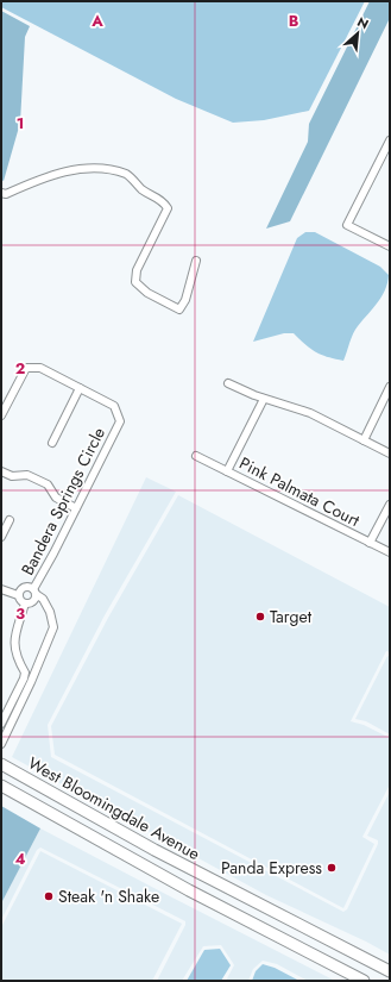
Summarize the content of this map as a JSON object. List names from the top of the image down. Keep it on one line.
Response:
{"streets":{"main road":["West Bloomingdale Avenue"],"street":["Pink Palmata Court","Bandera Springs Circle"]},"places":["Target","Panda Express","Steak 'n Shake"],"north":"top right","grid":{"columns":["A","B"],"rows":["1","2","3","4"]}}
